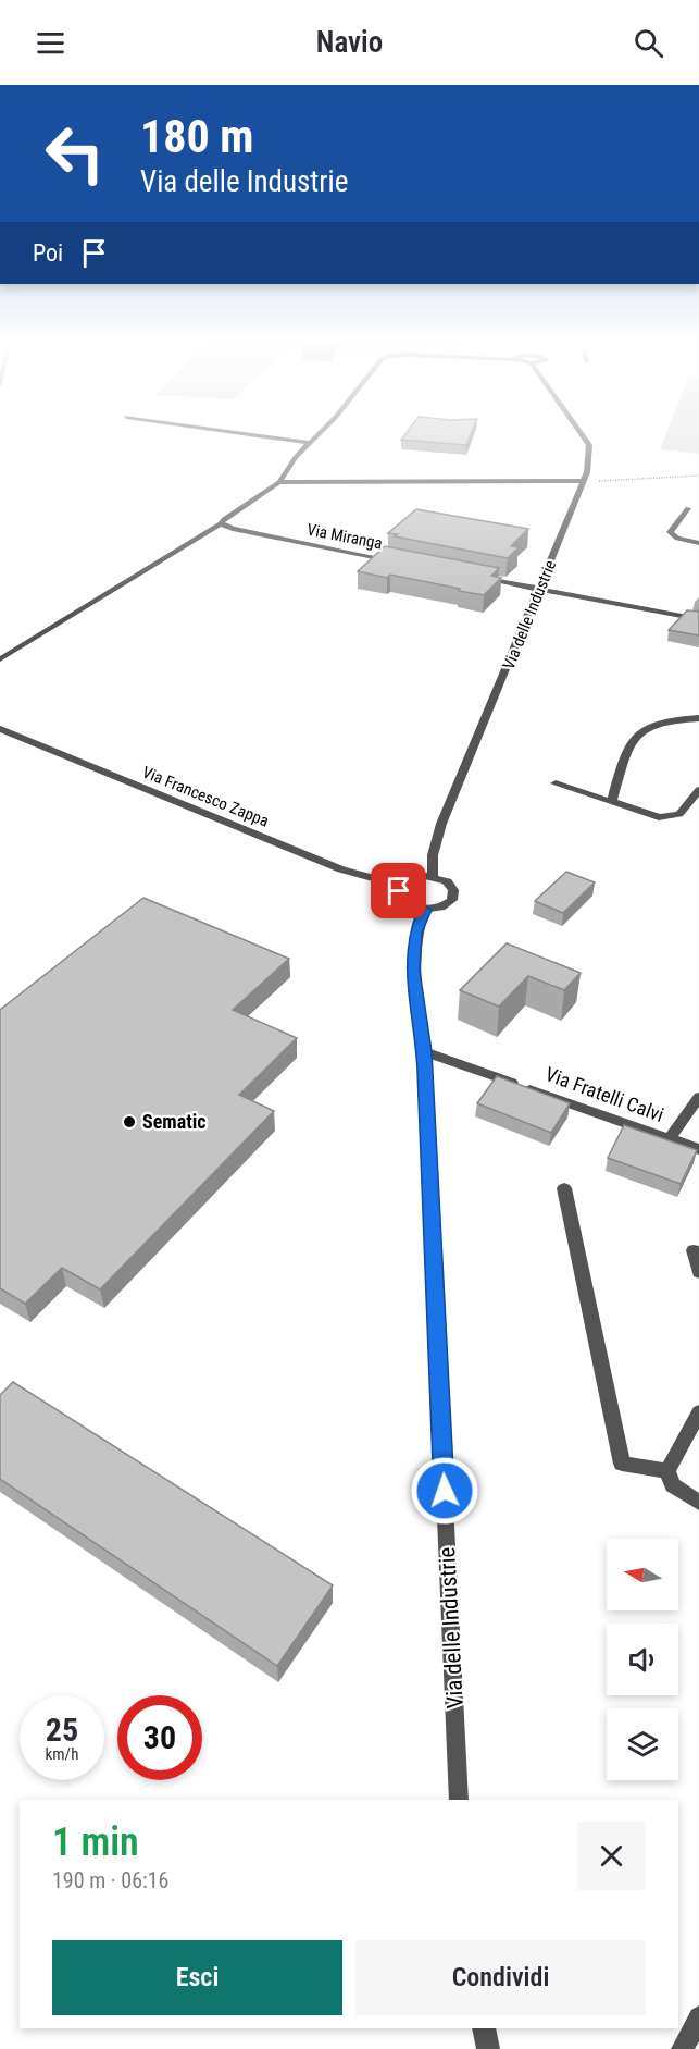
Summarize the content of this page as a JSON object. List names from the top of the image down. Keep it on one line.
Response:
{"streets":{"street":["Via Miranga","Via delle Industrie","Via Francesco Zappa","Via Fratelli Calvi"]},"crossings":[["Via delle Industrie","Via Fratelli Calvi"]],"places":["Sematic"],"north":"left","page":{"header":"Navio","turn":["180 m","Via delle Industrie"],"then":"Poi","speed":"25 km/h","limit":"30","heading":["1 min","190 m · 06:16"],"buttons":["Esci","Condividi"]}}
